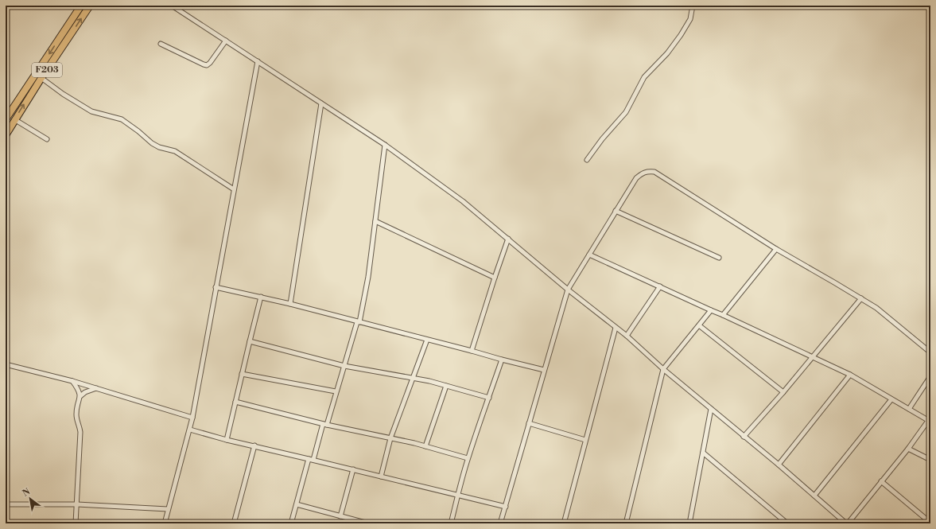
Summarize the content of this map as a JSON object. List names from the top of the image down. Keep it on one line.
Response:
{"streets":{"main road":["F203"]},"north":"top left"}
